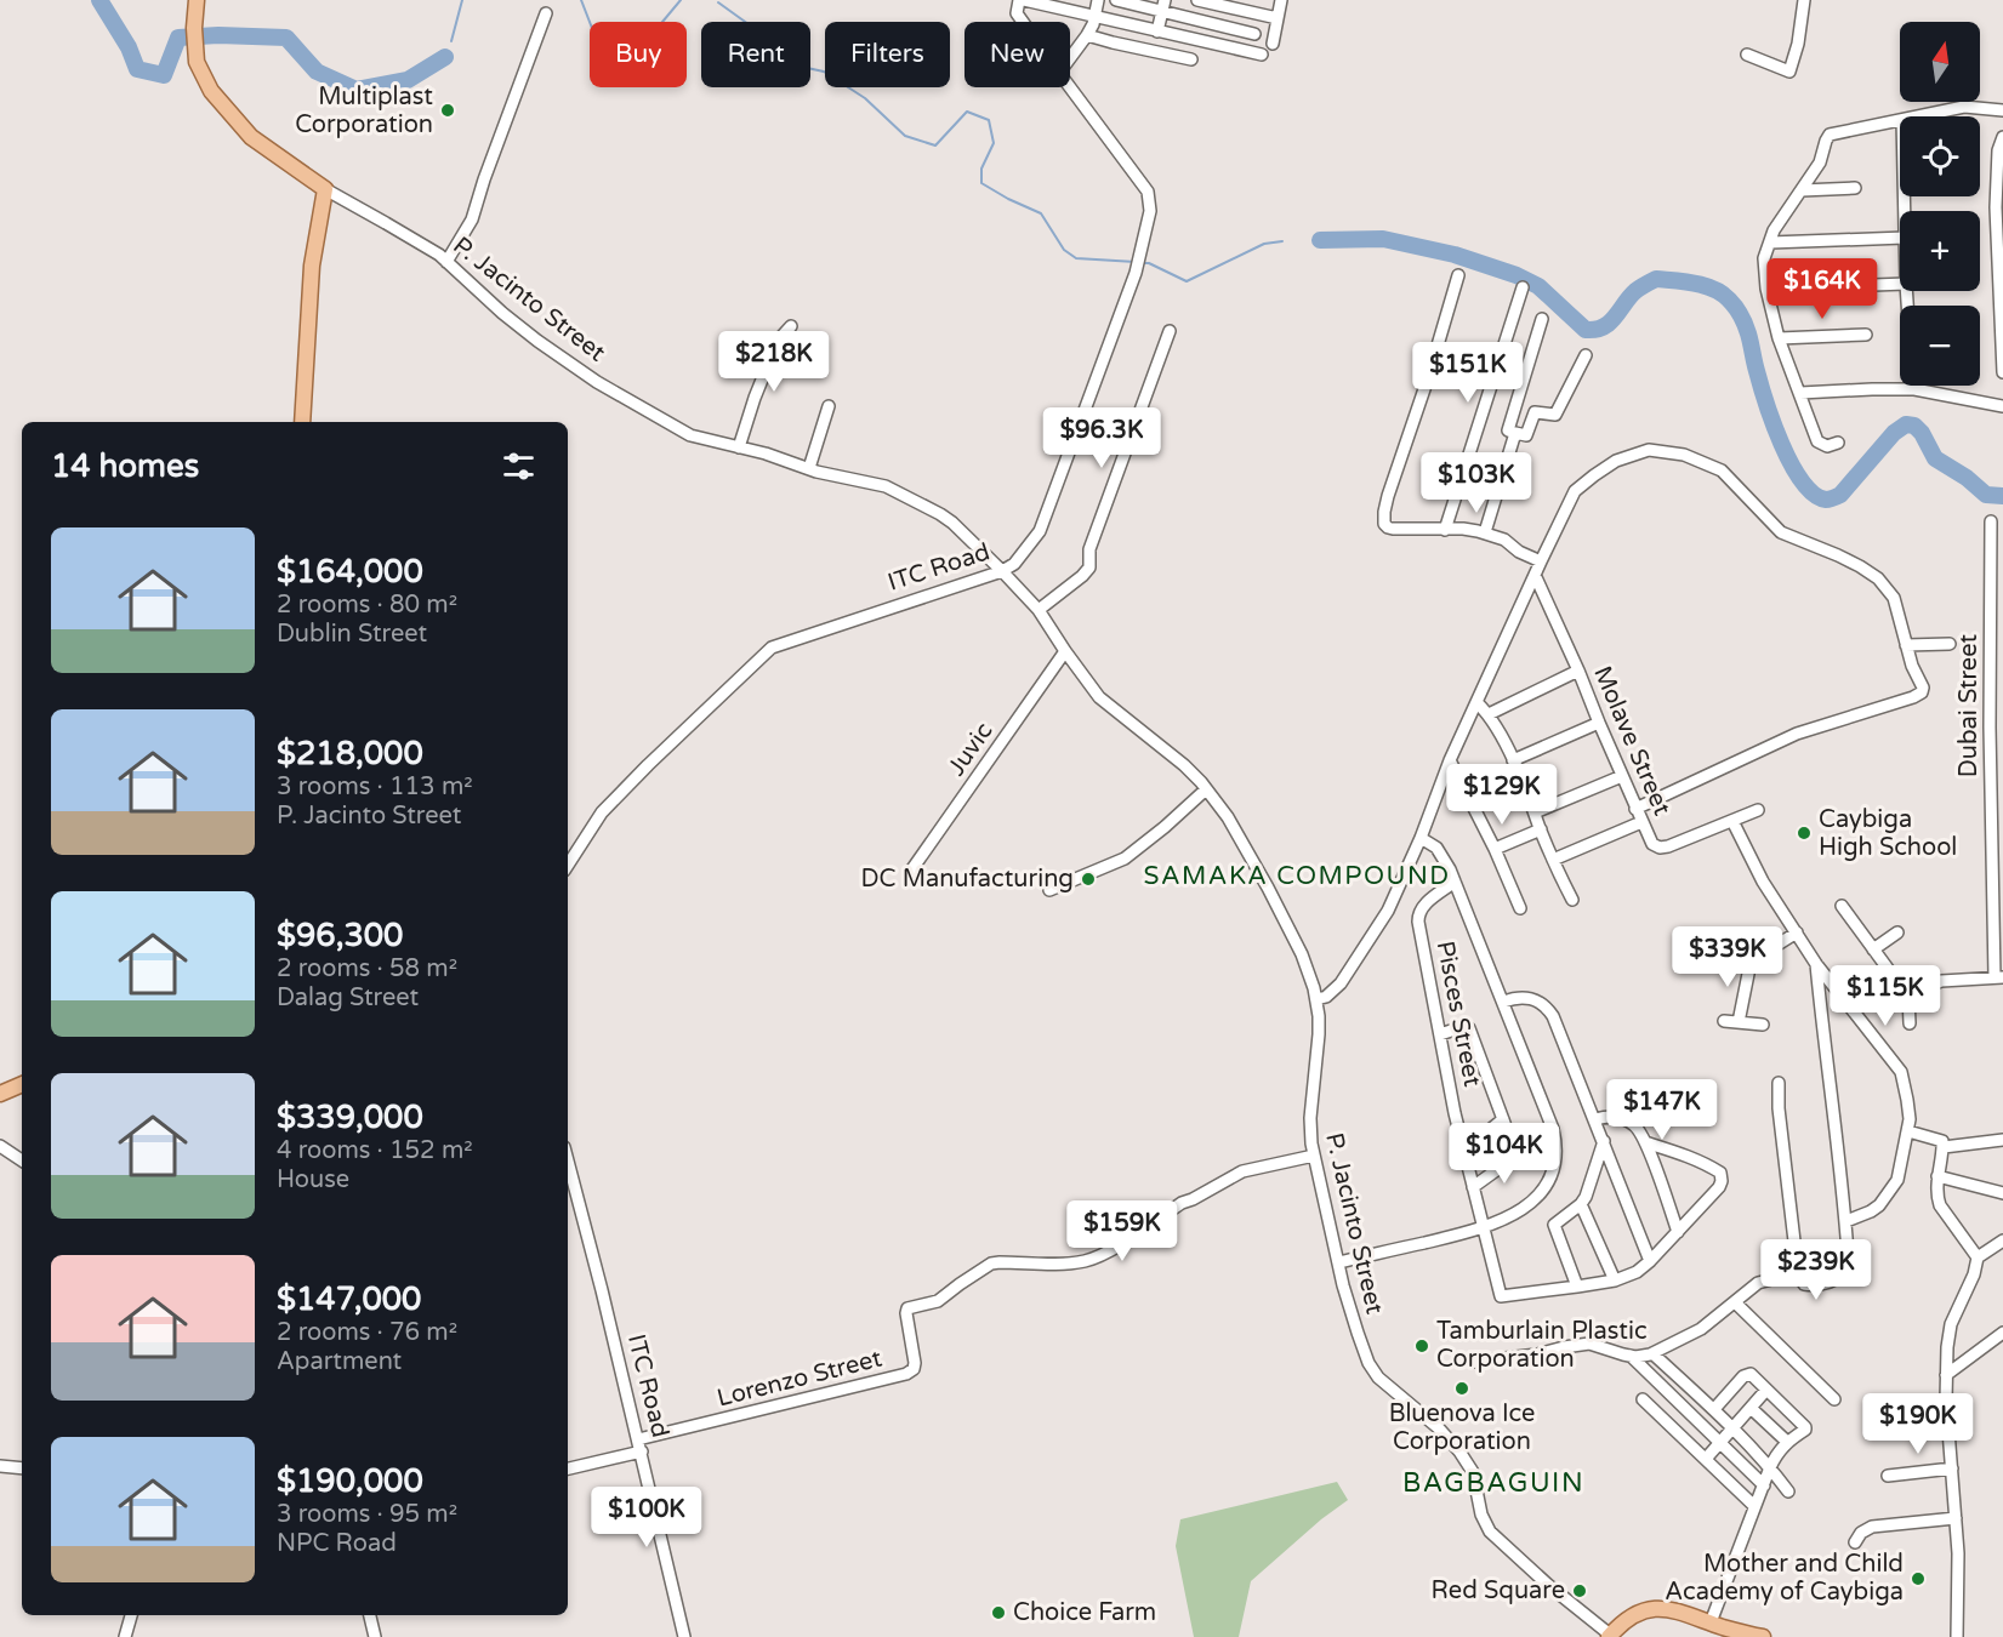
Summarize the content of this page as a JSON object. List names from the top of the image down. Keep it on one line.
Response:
{"streets":{"street":["P. Jacinto Street","ITC Road","Dubai Street","Molave Street","Juvic","Pisces Street","Lorenzo Street"]},"crossings":[["P. Jacinto Street","ITC Road"],["P. Jacinto Street","Juvic"],["P. Jacinto Street","Lorenzo Street"],["ITC Road","Lorenzo Street"]],"districts":["SAMAKA COMPOUND","BAGBAGUIN"],"places":["Multiplast Corporation","Caybiga High School","DC Manufacturing","Tamburlain Plastic Corporation","Bluenova Ice Corporation","Mother and Child Academy of Caybiga","Red Square","Choice Farm"],"north":"top","page":{"map_buttons":["+","−"],"chip":["Buy","Rent","Filters","New"],"price":["$164K","$218K","$151K","$96.3K","$103K","$129K","$339K","$115K","$147K","$104K","$159K","$239K","$190K","$100K"],"heading":"14 homes","list":[{"name":"$164,000","note":"2 rooms · 80 m² · Dublin Street"},{"name":"$218,000","note":"3 rooms · 113 m² · P. Jacinto Street"},{"name":"$96,300","note":"2 rooms · 58 m² · Dalag Street"},{"name":"$339,000","note":"4 rooms · 152 m² · House"},{"name":"$147,000","note":"2 rooms · 76 m² · Apartment"},{"name":"$190,000","note":"3 rooms · 95 m² · NPC Road"}]}}
